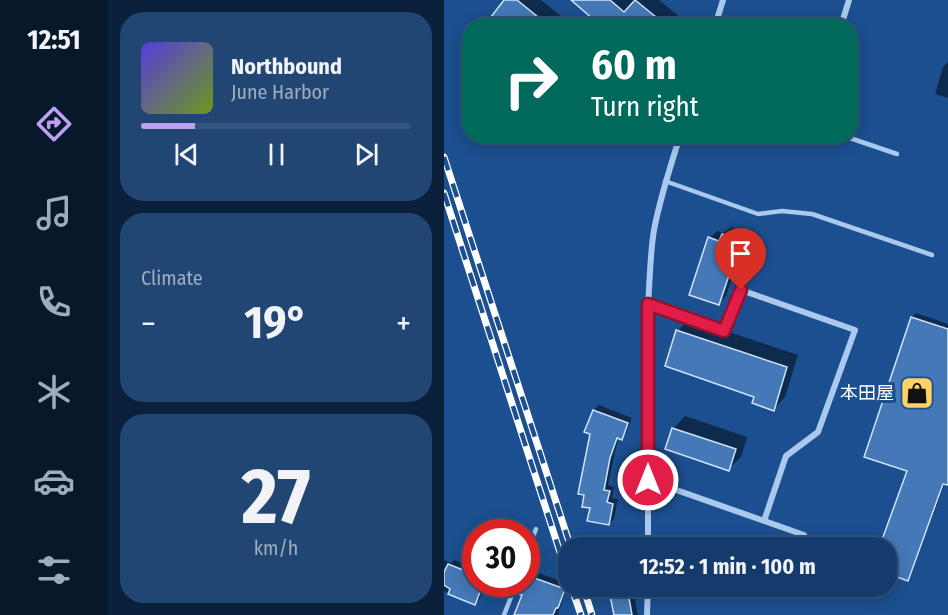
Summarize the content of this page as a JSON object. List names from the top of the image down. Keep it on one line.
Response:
{"places":{"shop":["本田屋"]},"page":{"tabs":"12:51","turn":["60 m","Turn right"],"song":["Northbound","June Harbor"],"tile":["Climate",["27","km/h"]],"heat":["−","19°","+"],"limit":"30","trip":"12:52 · 1 min · 100 m"}}
